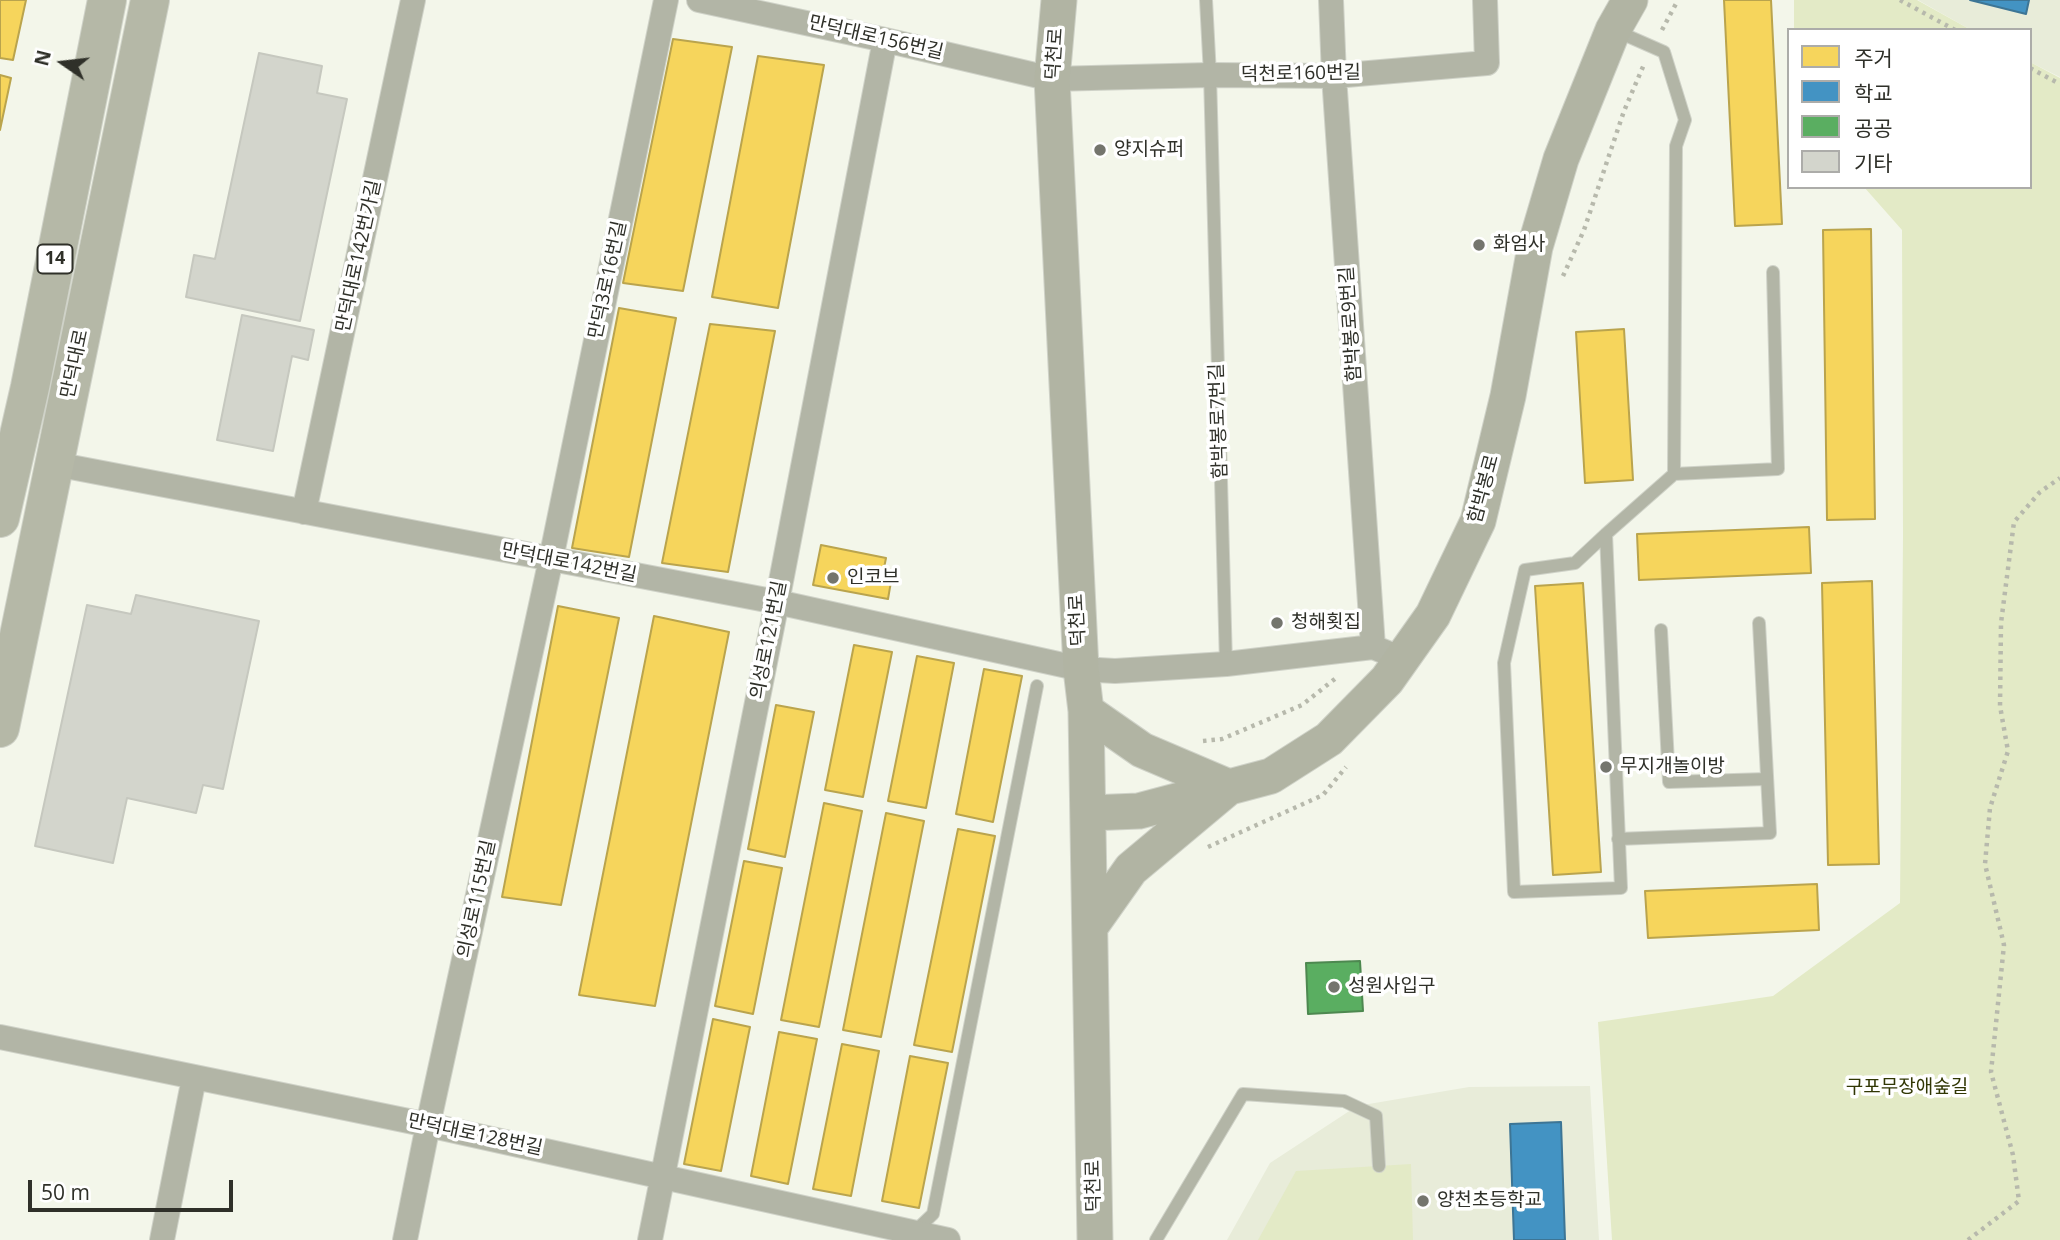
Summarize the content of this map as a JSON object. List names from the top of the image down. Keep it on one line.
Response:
{"streets":{"main road":["덕천로","14","만덕대로","함박봉로"],"street":["만덕대로156번길","덕천로160번길","만덕대로142번가길","만덕3로16번길","함박봉로9번길","만덕대로142번길","의성로121번길","의성로115번길","만덕대로128번길"],"lane":["함박봉로7번길"]},"crossings":[["만덕대로156번길","덕천로"],["만덕대로156번길","덕천로160번길"],["만덕대로156번길","의성로121번길"],["덕천로","덕천로160번길"],["덕천로","함박봉로"],["덕천로","만덕대로142번길"],["덕천로160번길","함박봉로9번길"],["덕천로160번길","함박봉로7번길"],["만덕대로142번가길","만덕대로142번길"],["만덕3로16번길","만덕대로142번길"],["만덕3로16번길","의성로115번길"],["함박봉로9번길","함박봉로"],["만덕대로","만덕대로142번길"],["함박봉로7번길","만덕대로142번길"],["만덕대로142번길","의성로121번길"],["만덕대로142번길","의성로115번길"],["의성로121번길","만덕대로128번길"],["의성로115번길","만덕대로128번길"]],"parks":["구포무장애숲길"],"places":["양지슈퍼","화엄사","인코브","청해횟집","무지개놀이방","성원사입구","양천초등학교"],"legend":["주거","학교","공공","기타"],"scale_bar":"50 m","north":"left"}
